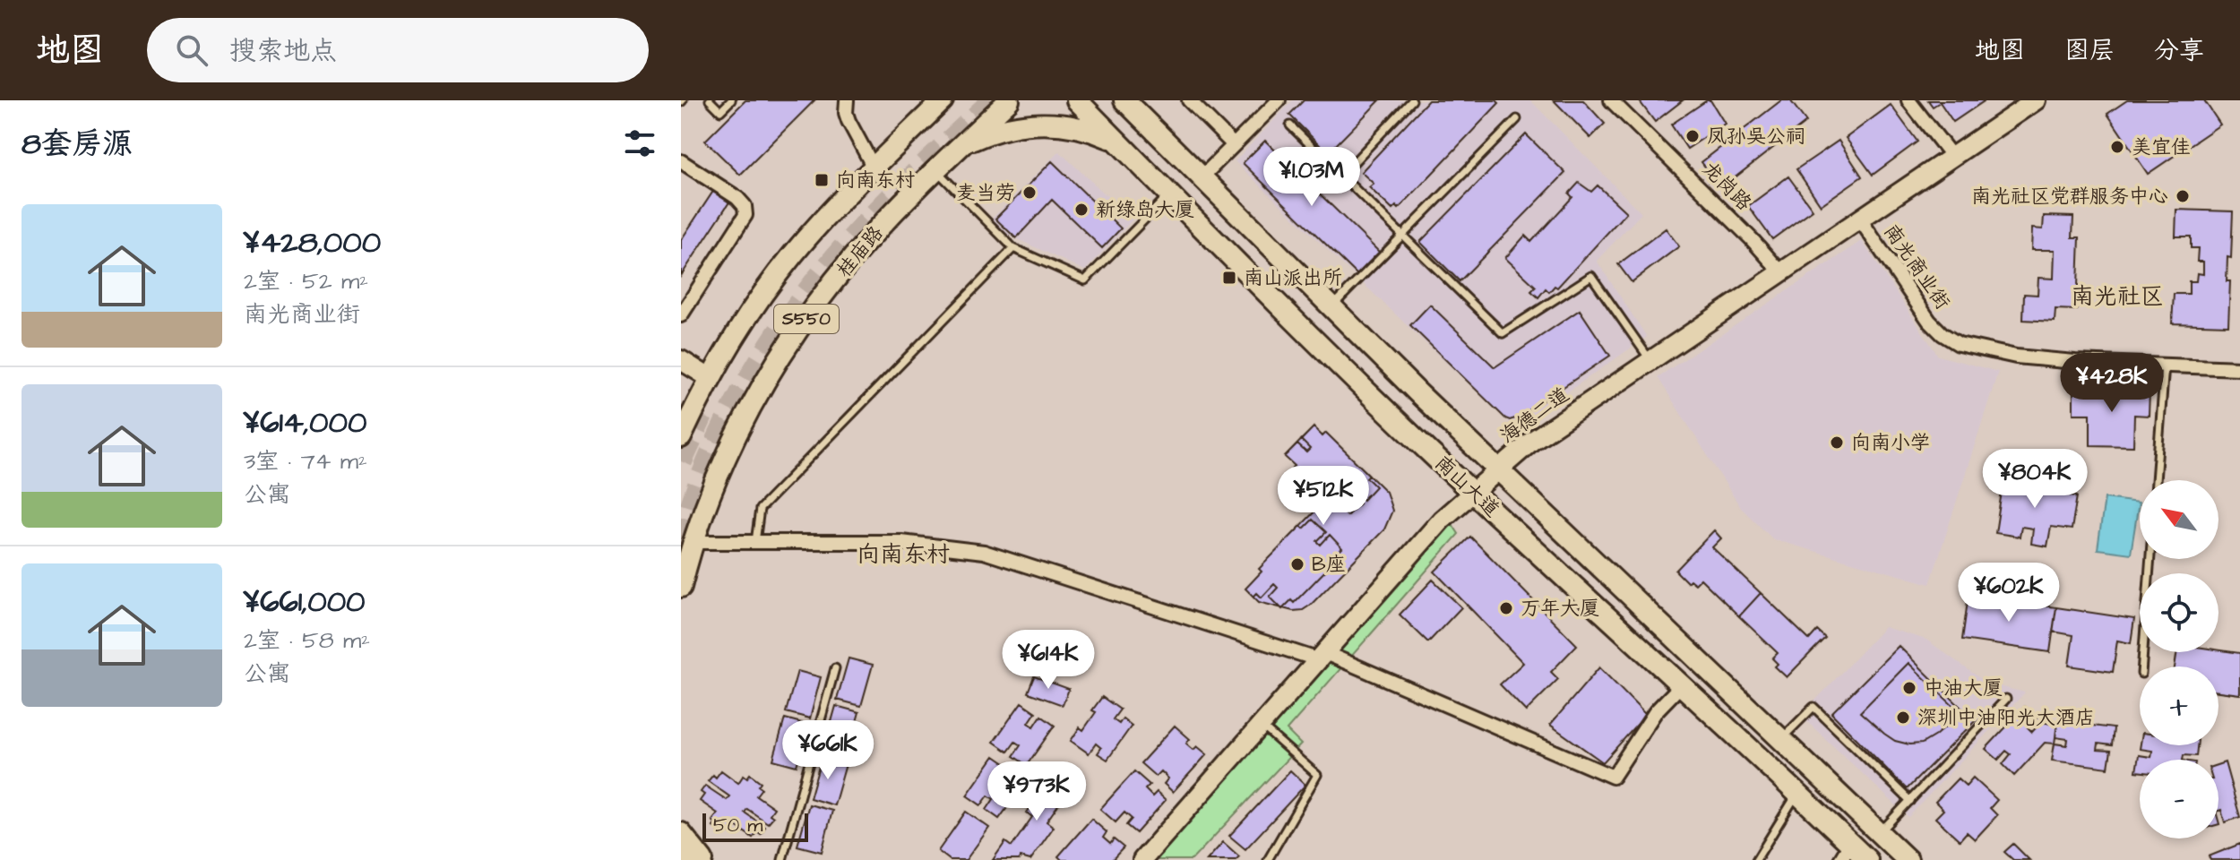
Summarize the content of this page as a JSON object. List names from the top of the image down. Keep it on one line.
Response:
{"streets":{"main road":["桂庙路","S550","南山大道"],"street":["龙岗路","南光商业街","海德二道"]},"crossings":[["龙岗路","海德二道"],["南光商业街","海德二道"],["海德二道","南山大道"]],"districts":["南光社区","向南东村"],"places":{"other":["凤孙吴公祠","美宜佳","麦当劳","南光社区党群服务中心","新绿岛大厦","向南小学","B座","万年大厦","中油大厦","深圳中油阳光大酒店"],"transit":["向南东村","南山派出所"]},"scale_bar":"50 m","north":"top left","page":{"header":"地图","search":"搜索地点","nav":["地图","图层","分享"],"heading":"8套房源","price":["¥1.03M","¥428K","¥804K","¥512K","¥602K","¥614K","¥661K","¥973K"],"list":[{"name":"¥428,000","note":"2室 · 52 m² · 南光商业街"},{"name":"¥614,000","note":"3室 · 74 m² · 公寓"},{"name":"¥661,000","note":"2室 · 58 m² · 公寓"}],"map_buttons":["+","−"],"scale":"50 m"}}
